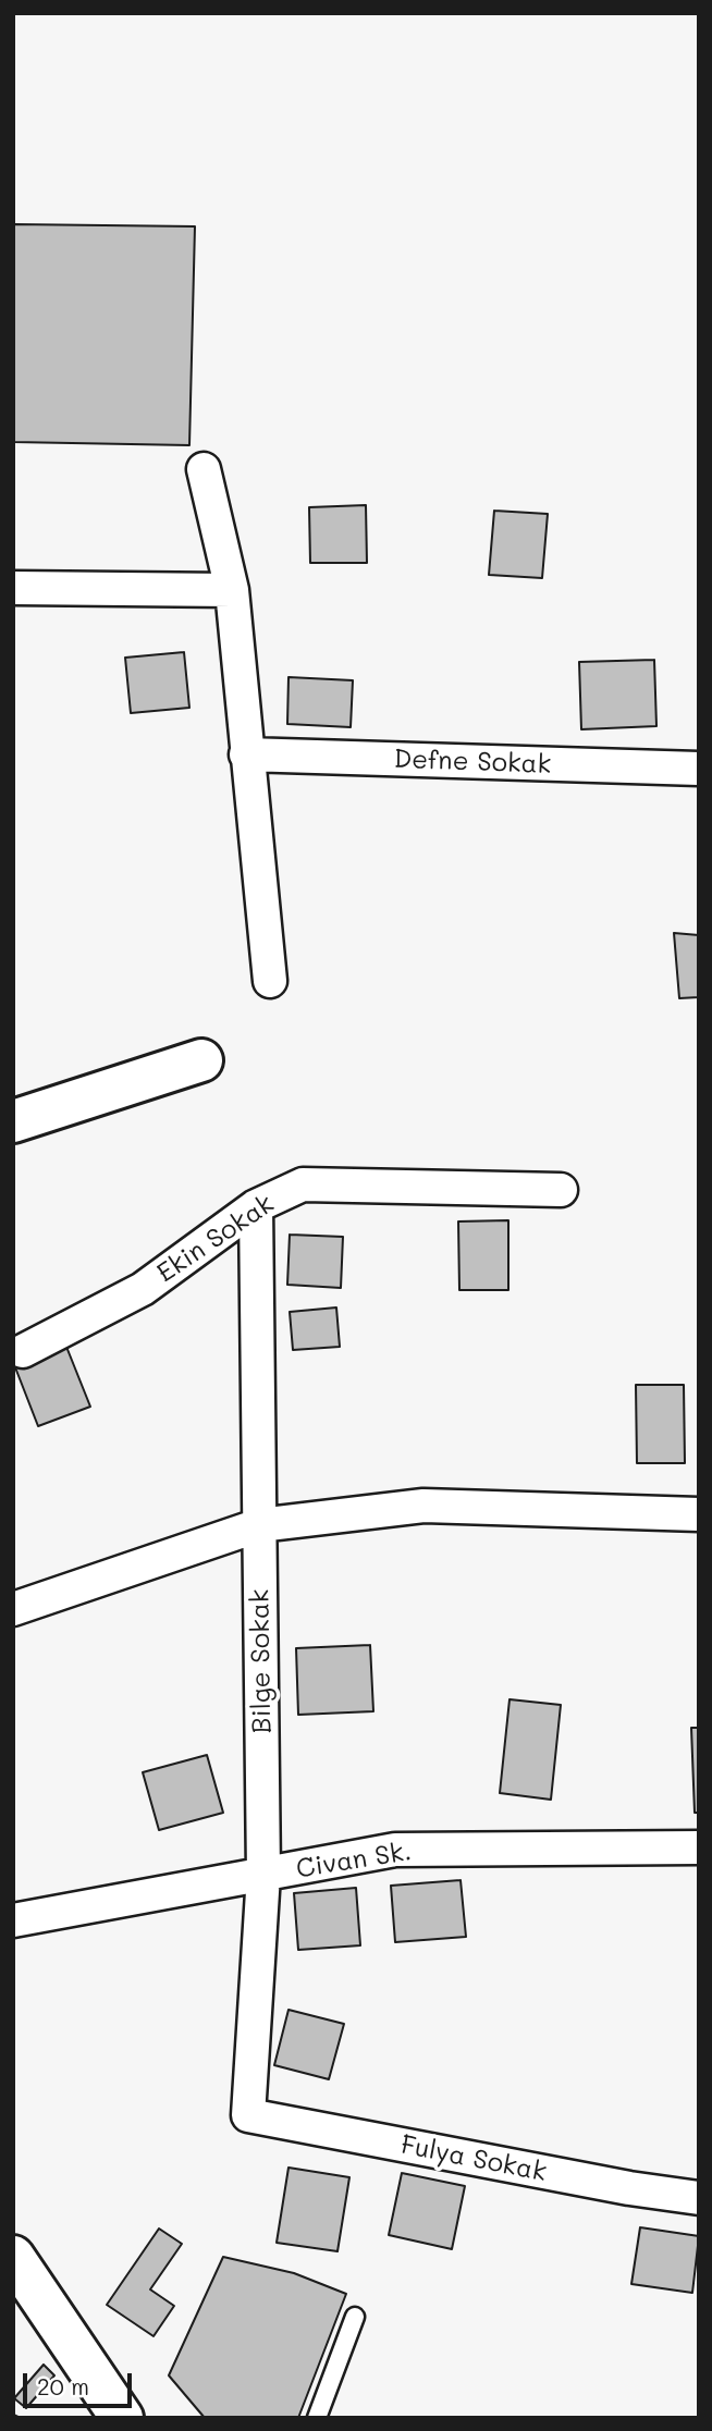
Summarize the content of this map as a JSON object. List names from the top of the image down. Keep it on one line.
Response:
{"streets":{"street":["Defne Sokak","Ekin Sokak","Bilge Sokak","Civan Sk.","Fulya Sokak"]},"crossings":[["Ekin Sokak","Bilge Sokak"],["Bilge Sokak","Civan Sk."],["Bilge Sokak","Fulya Sokak"]],"scale_bar":"20 m"}
